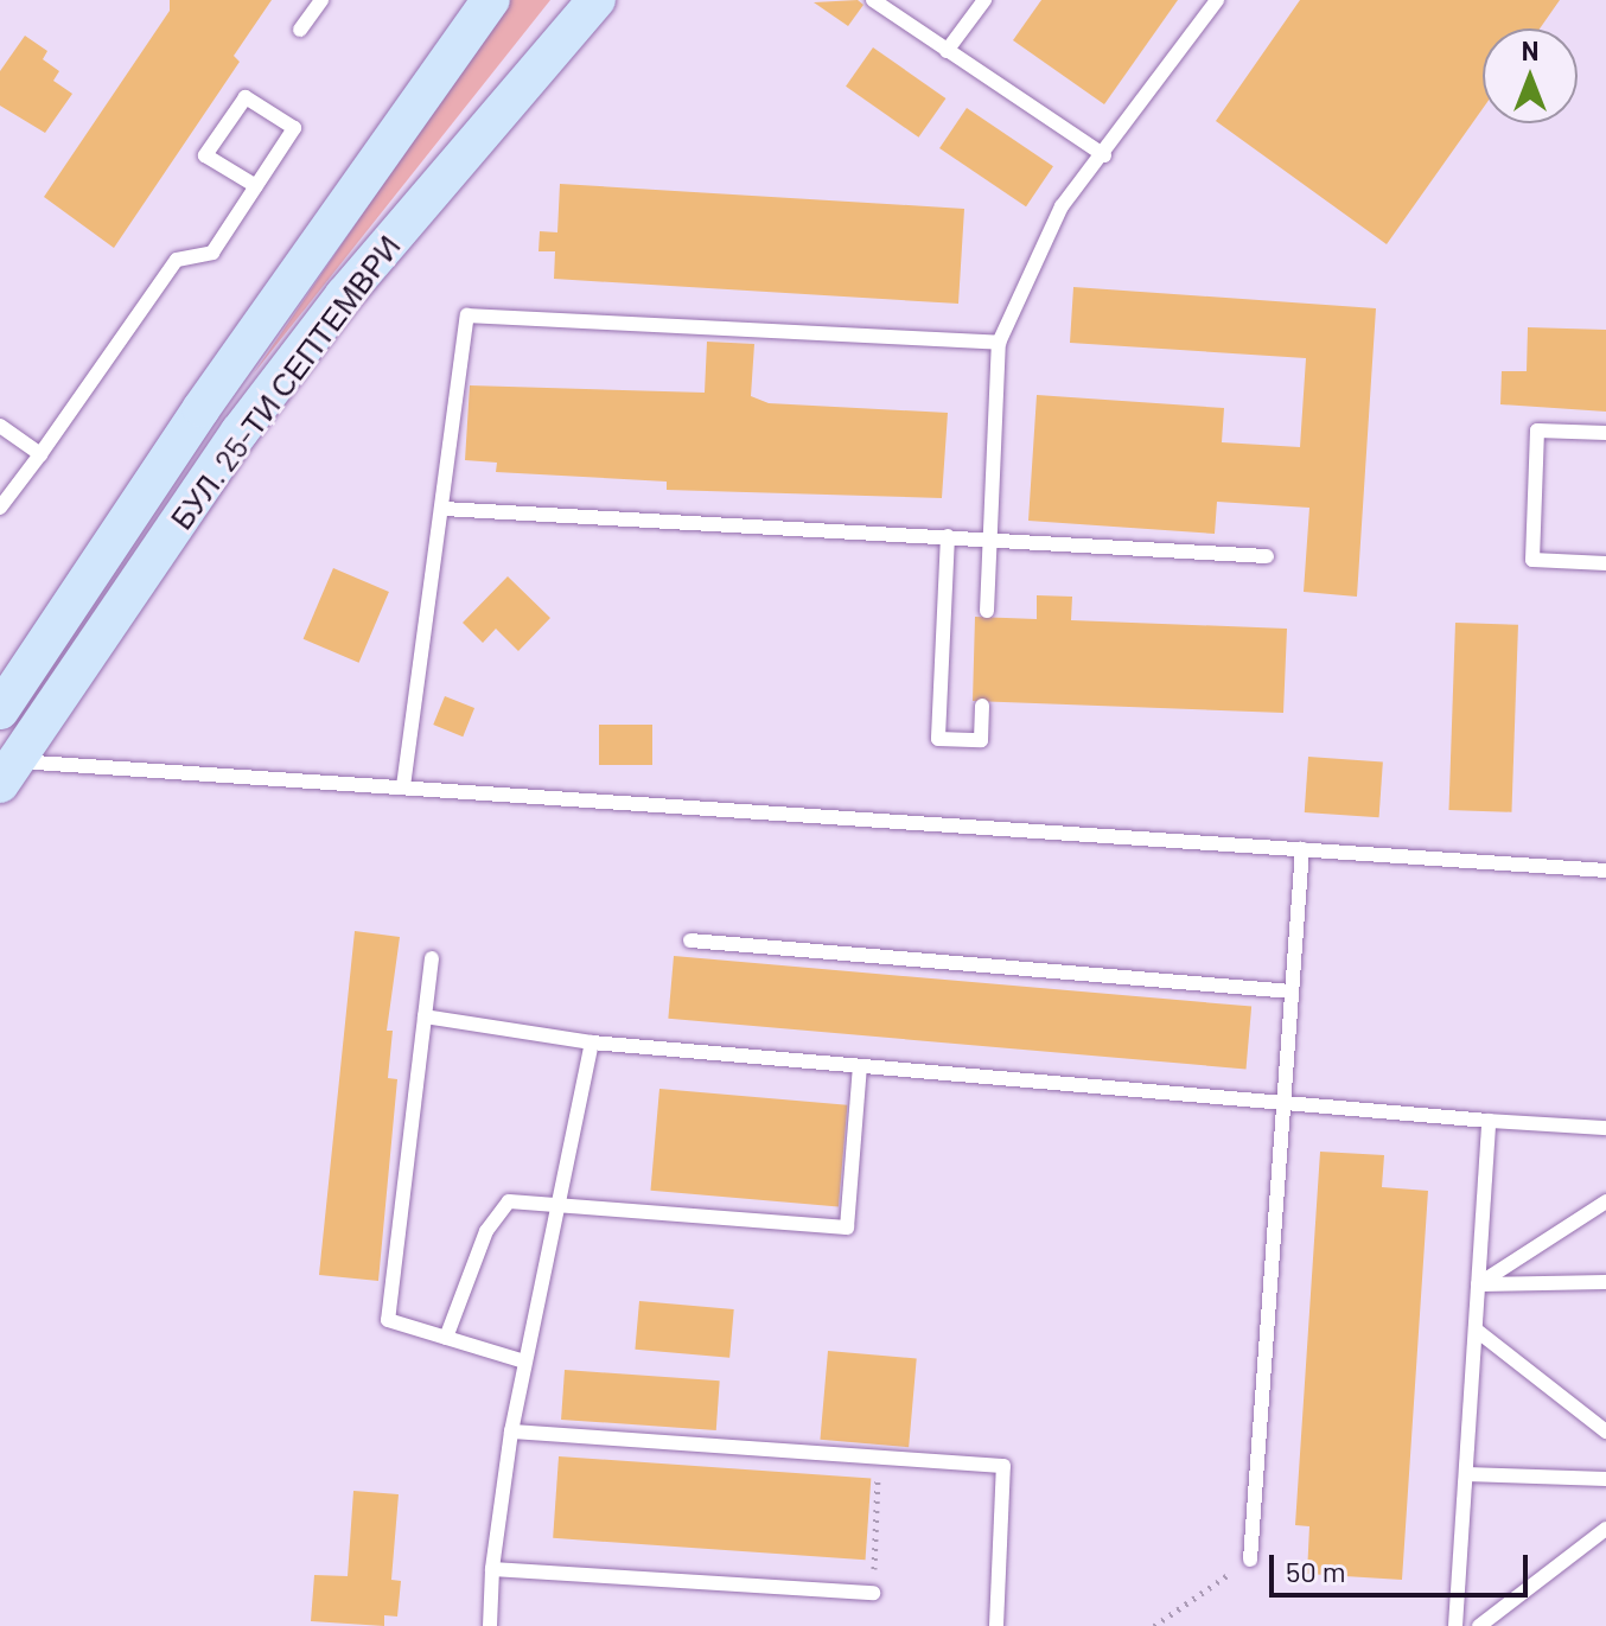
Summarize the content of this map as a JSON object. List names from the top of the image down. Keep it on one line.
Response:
{"streets":{"main road":["БУЛ. 25-ТИ СЕПТЕМВРИ"]},"scale_bar":"50 m","north":"top"}
